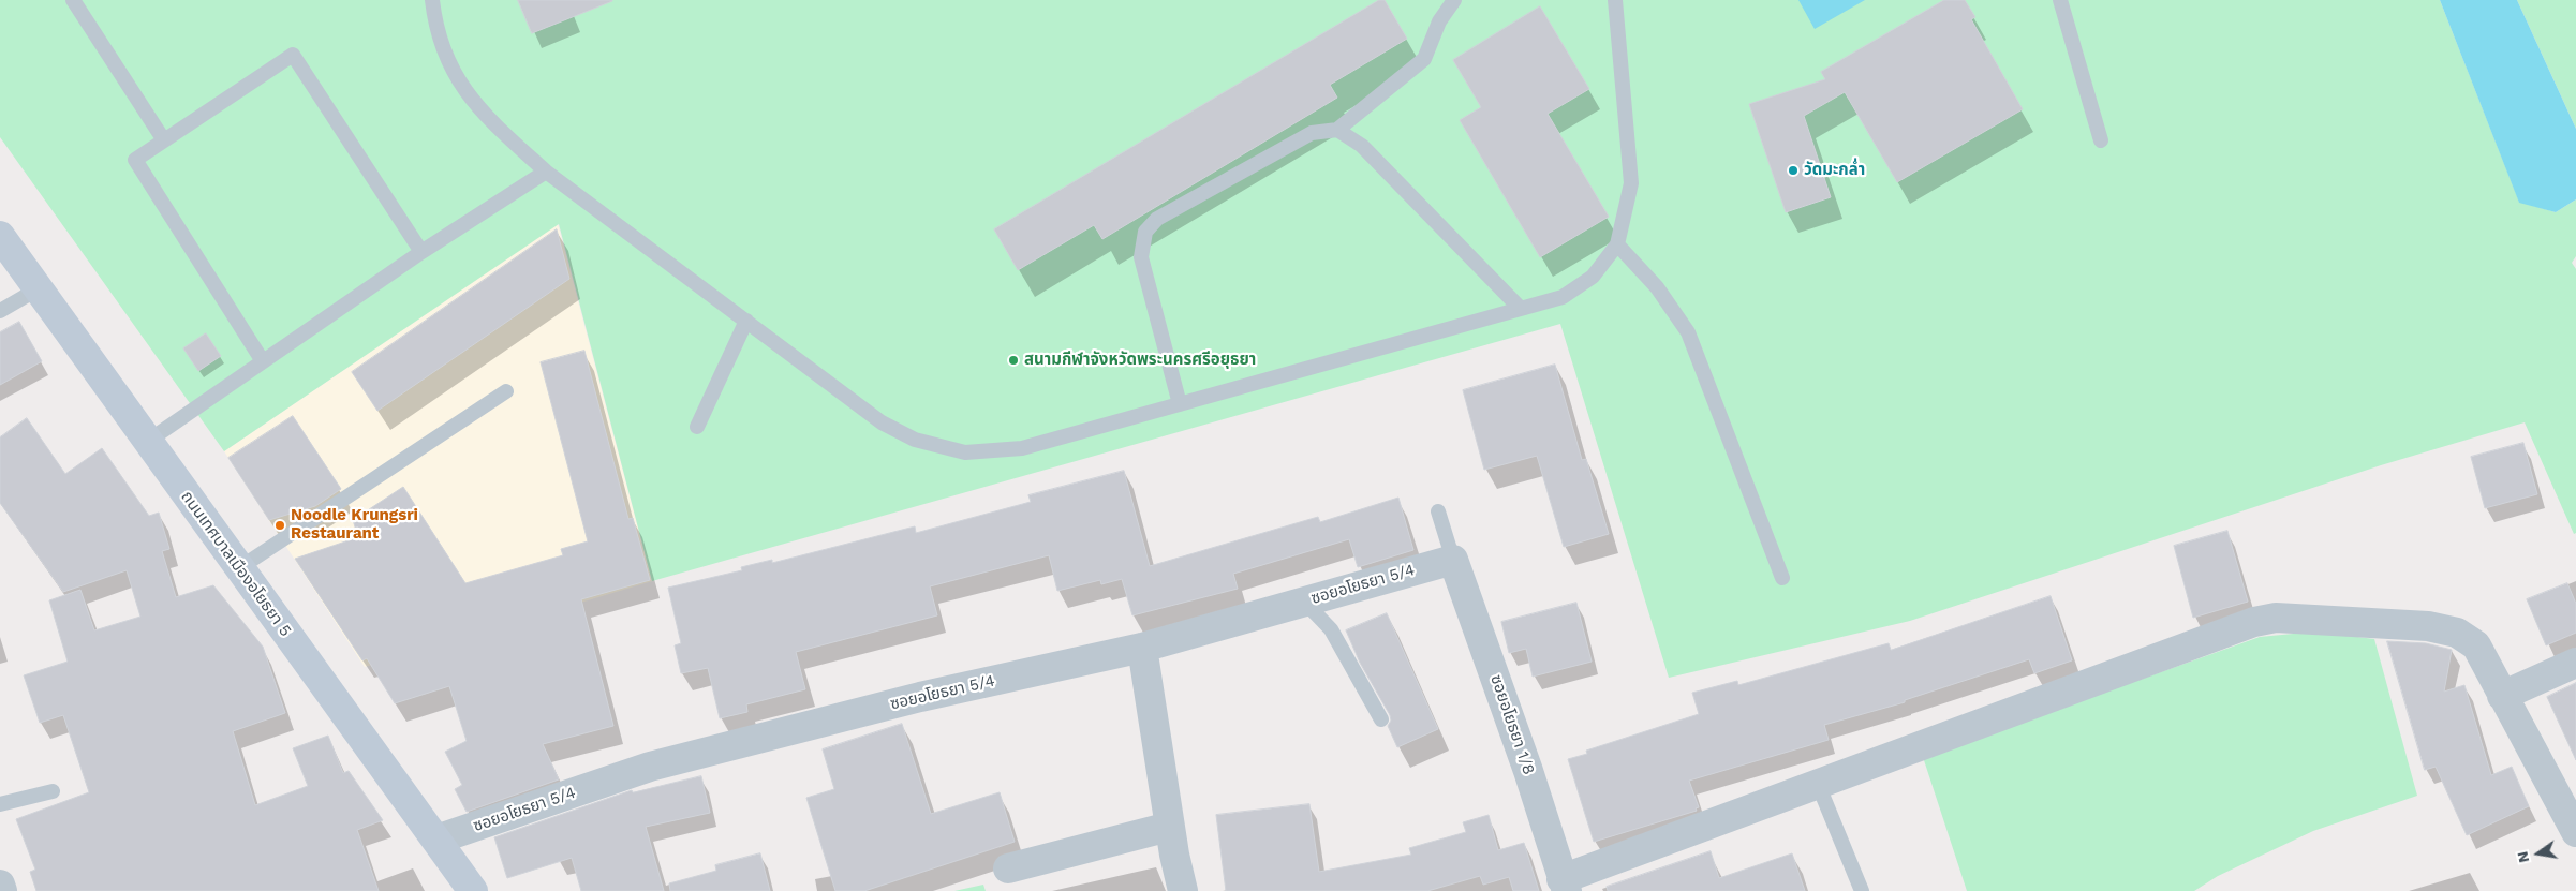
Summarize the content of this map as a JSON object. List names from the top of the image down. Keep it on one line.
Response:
{"streets":{"street":["ถนนเทศบาลเมืองอโยธยา 5","ซอยอโยธยา 5/4","ซอยอโยธยา 1/8"]},"crossings":[["ถนนเทศบาลเมืองอโยธยา 5","ซอยอโยธยา 5/4"],["ซอยอโยธยา 5/4","ซอยอโยธยา 1/8"]],"places":["วัดมะกล่ำ","สนามกีฬาจังหวัดพระนครศรีอยุธยา","Noodle Krungsri Restaurant"],"north":"left"}
